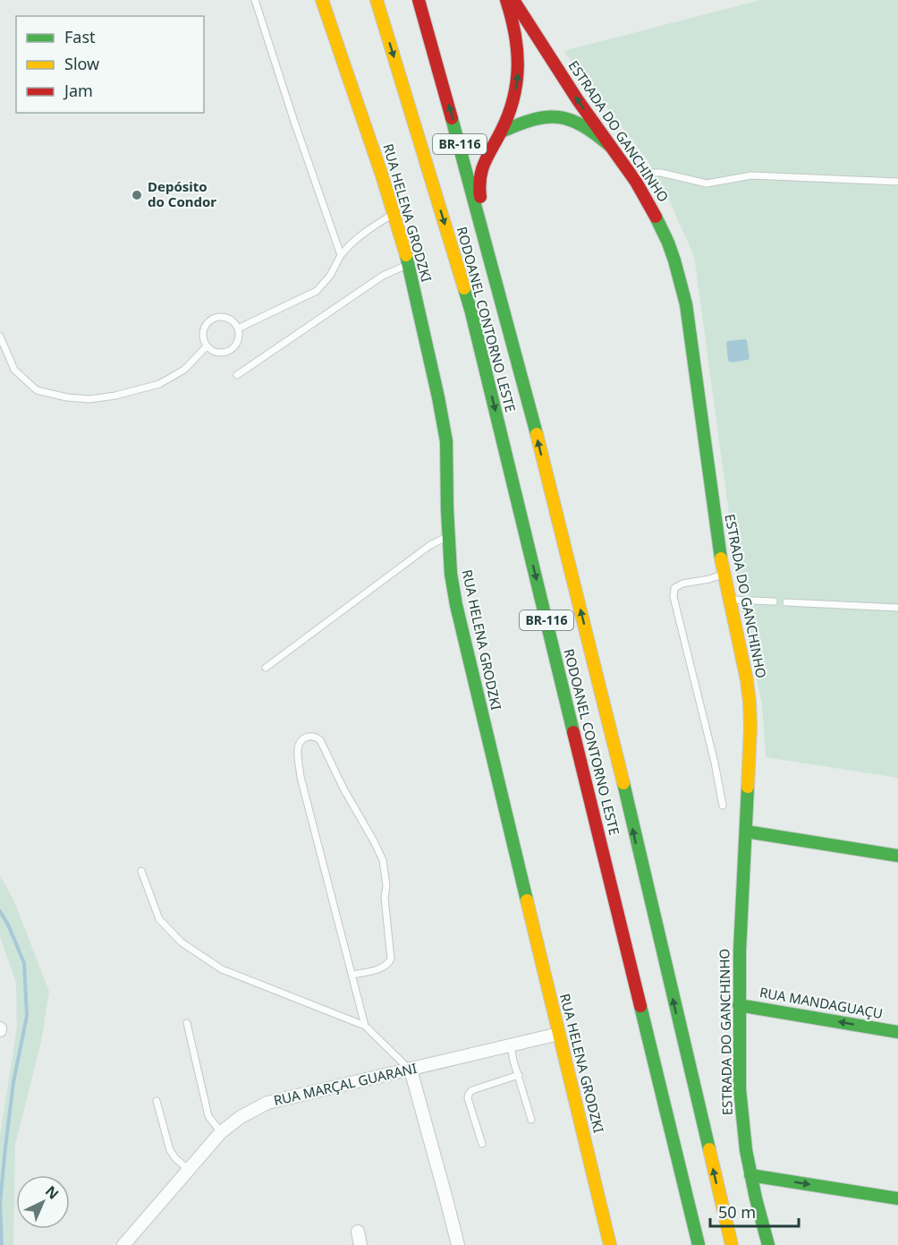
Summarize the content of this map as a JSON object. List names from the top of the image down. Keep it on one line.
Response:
{"streets":{"main road":["ESTRADA DO GANCHINHO","BR-116","RUA HELENA GRODZKI","RODOANEL CONTORNO LESTE","RUA MANDAGUAÇU"],"street":["RUA MARÇAL GUARANI"]},"crossings":[["ESTRADA DO GANCHINHO","RUA MANDAGUAÇU"],["RUA HELENA GRODZKI","RUA MARÇAL GUARANI"]],"one_way":["RUA MANDAGUAÇU"],"places":["Depósito do Condor"],"legend":["Fast","Slow","Jam"],"scale_bar":"50 m","north":"top right"}
